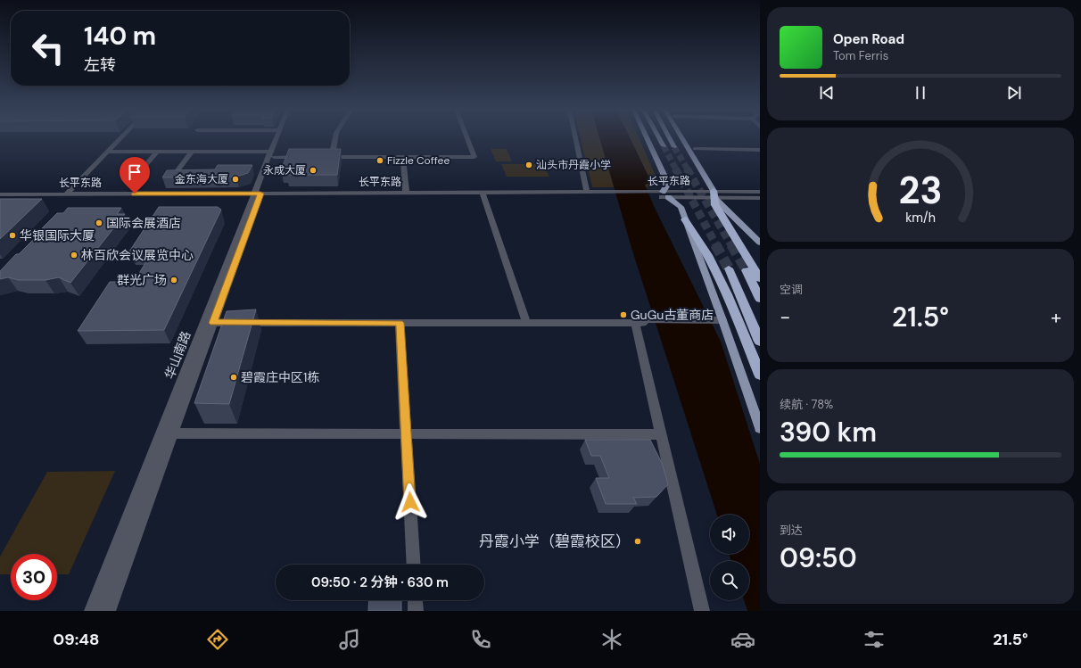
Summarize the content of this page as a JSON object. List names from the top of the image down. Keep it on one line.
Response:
{"streets":{"street":["长平东路","华山南路"]},"crossings":[["长平东路","华山南路"]],"places":["Fizzle Coffee","汕头市丹霞小学","永成大厦","金东海大厦","国际会展酒店","华银国际大厦","林百欣会议展览中心","群光广场","GuGu古董商店","碧霞庄中区1栋","丹霞小学（碧霞校区）"],"page":{"turn":["140 m","左转"],"song":["Open Road","Tom Ferris"],"tile":["空调",["续航 · 78%","390 km"],["到达","09:50"]],"heat":["−","21.5°","+"],"limit":"30","trip":"09:50 · 2 分钟 · 630 m","tabs":["09:48","21.5°"],"gauge":["23","km/h"]}}
